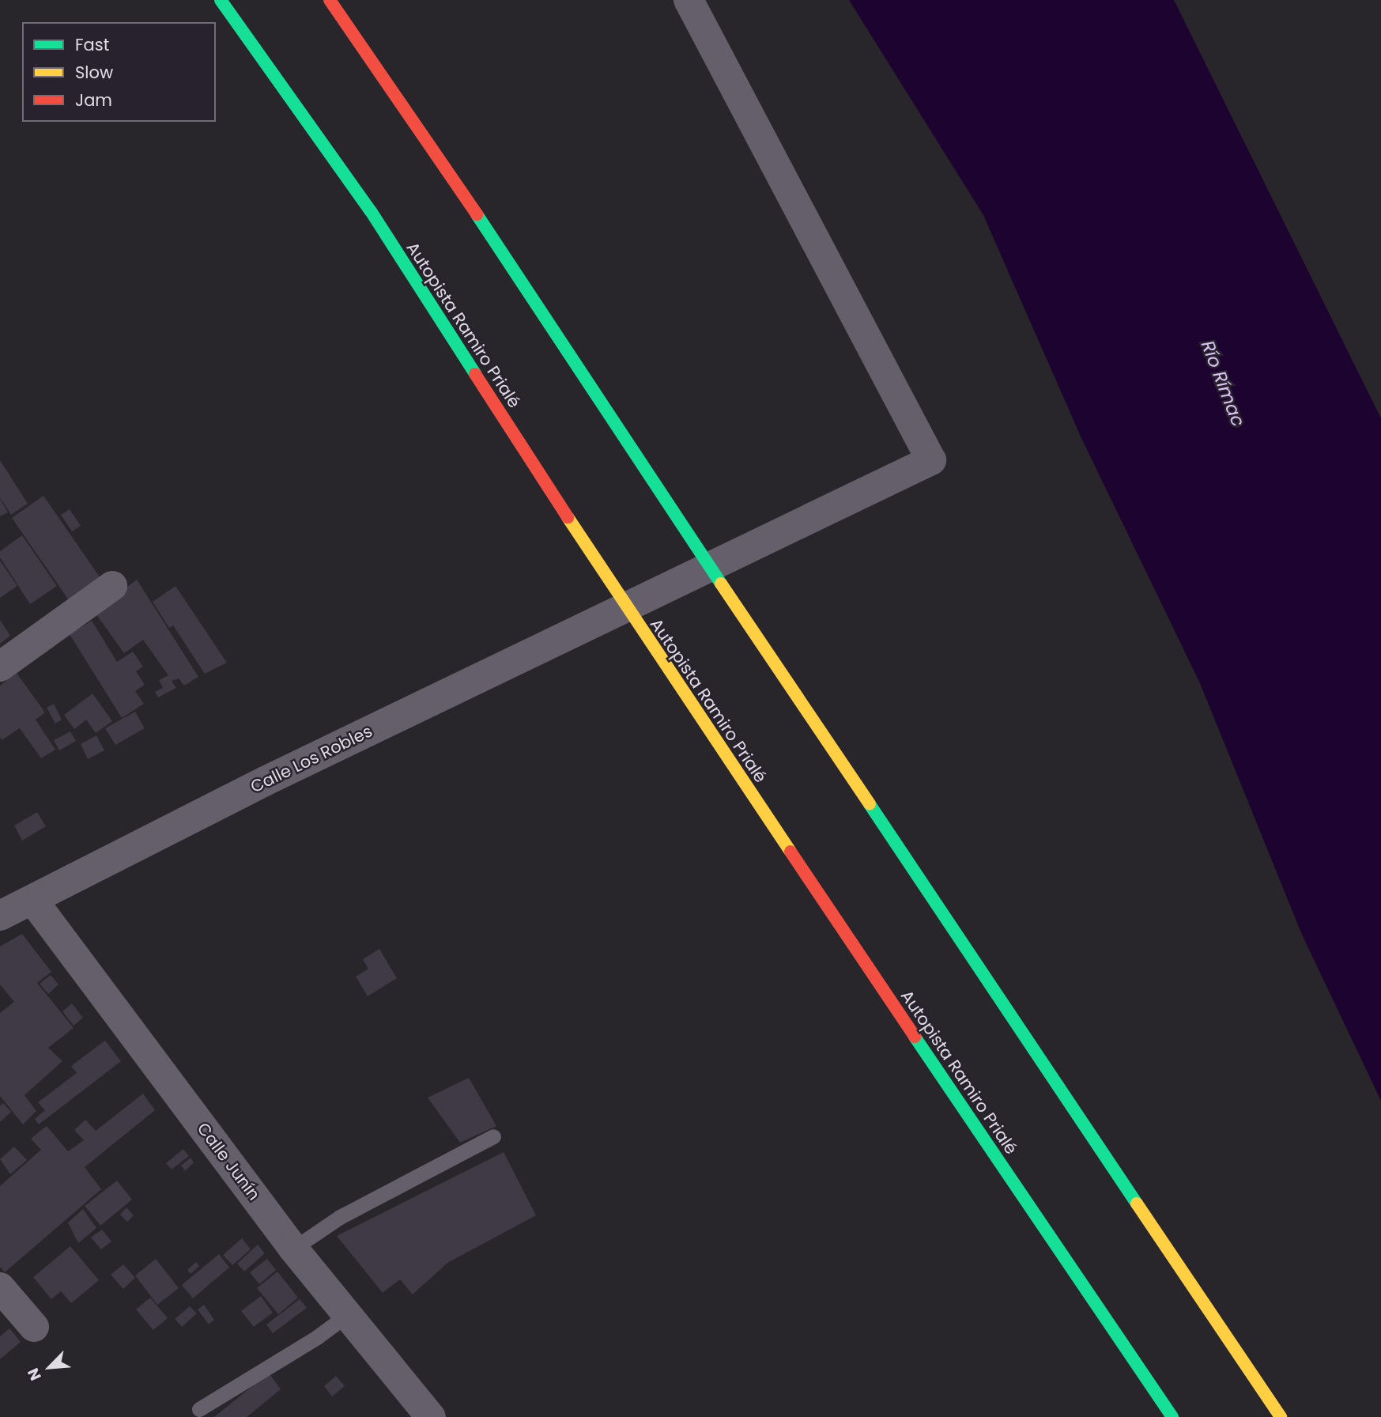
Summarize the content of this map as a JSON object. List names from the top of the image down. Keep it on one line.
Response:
{"streets":{"highway":["Autopista Ramiro Prialé"],"street":["Calle Los Robles","Calle Junín"]},"crossings":[["Autopista Ramiro Prialé","Calle Los Robles"],["Calle Los Robles","Calle Junín"]],"water":["Río Rímac"],"legend":["Fast","Slow","Jam"],"north":"bottom left"}
